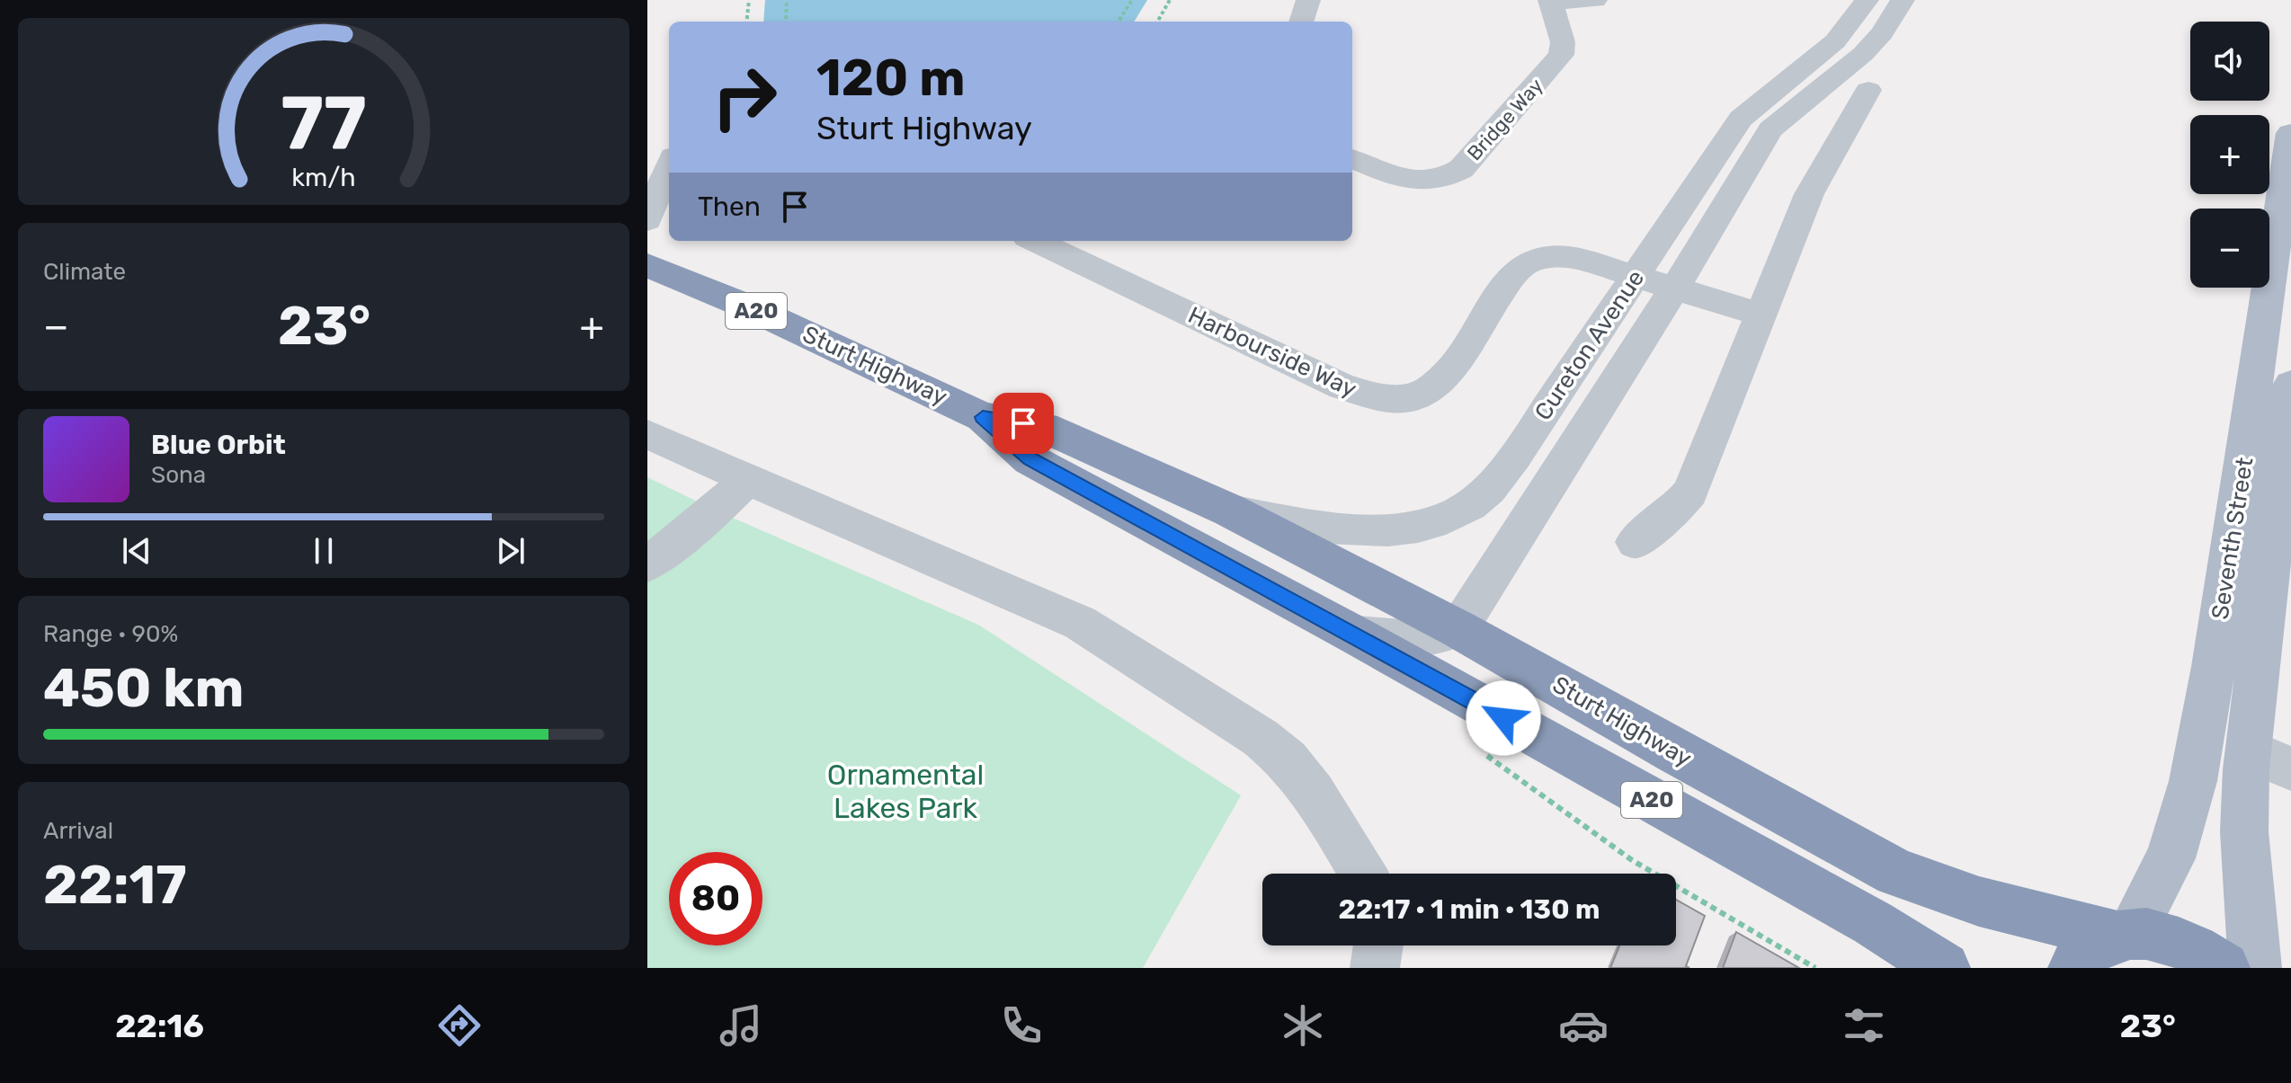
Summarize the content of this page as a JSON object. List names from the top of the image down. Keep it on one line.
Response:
{"streets":{"highway":["A20","Sturt Highway"],"main road":["Seventh Street"],"street":["Bridge Way","Cureton Avenue","Harbourside Way"]},"crossings":[["A20","Sturt Highway"],["A20","Seventh Street"],["Cureton Avenue","Harbourside Way"],["Cureton Avenue","Sturt Highway"],["Sturt Highway","Seventh Street"]],"parks":["Ornamental Lakes Park"],"page":{"map_buttons":["+","−"],"turn":["120 m","Sturt Highway"],"then":"Then","tile":["Climate",["Range · 90%","450 km"],["Arrival","22:17"]],"heat":["−","23°","+"],"song":["Blue Orbit","Sona"],"limit":"80","trip":"22:17 · 1 min · 130 m","tabs":["22:16","23°"],"gauge":["77","km/h"]}}
